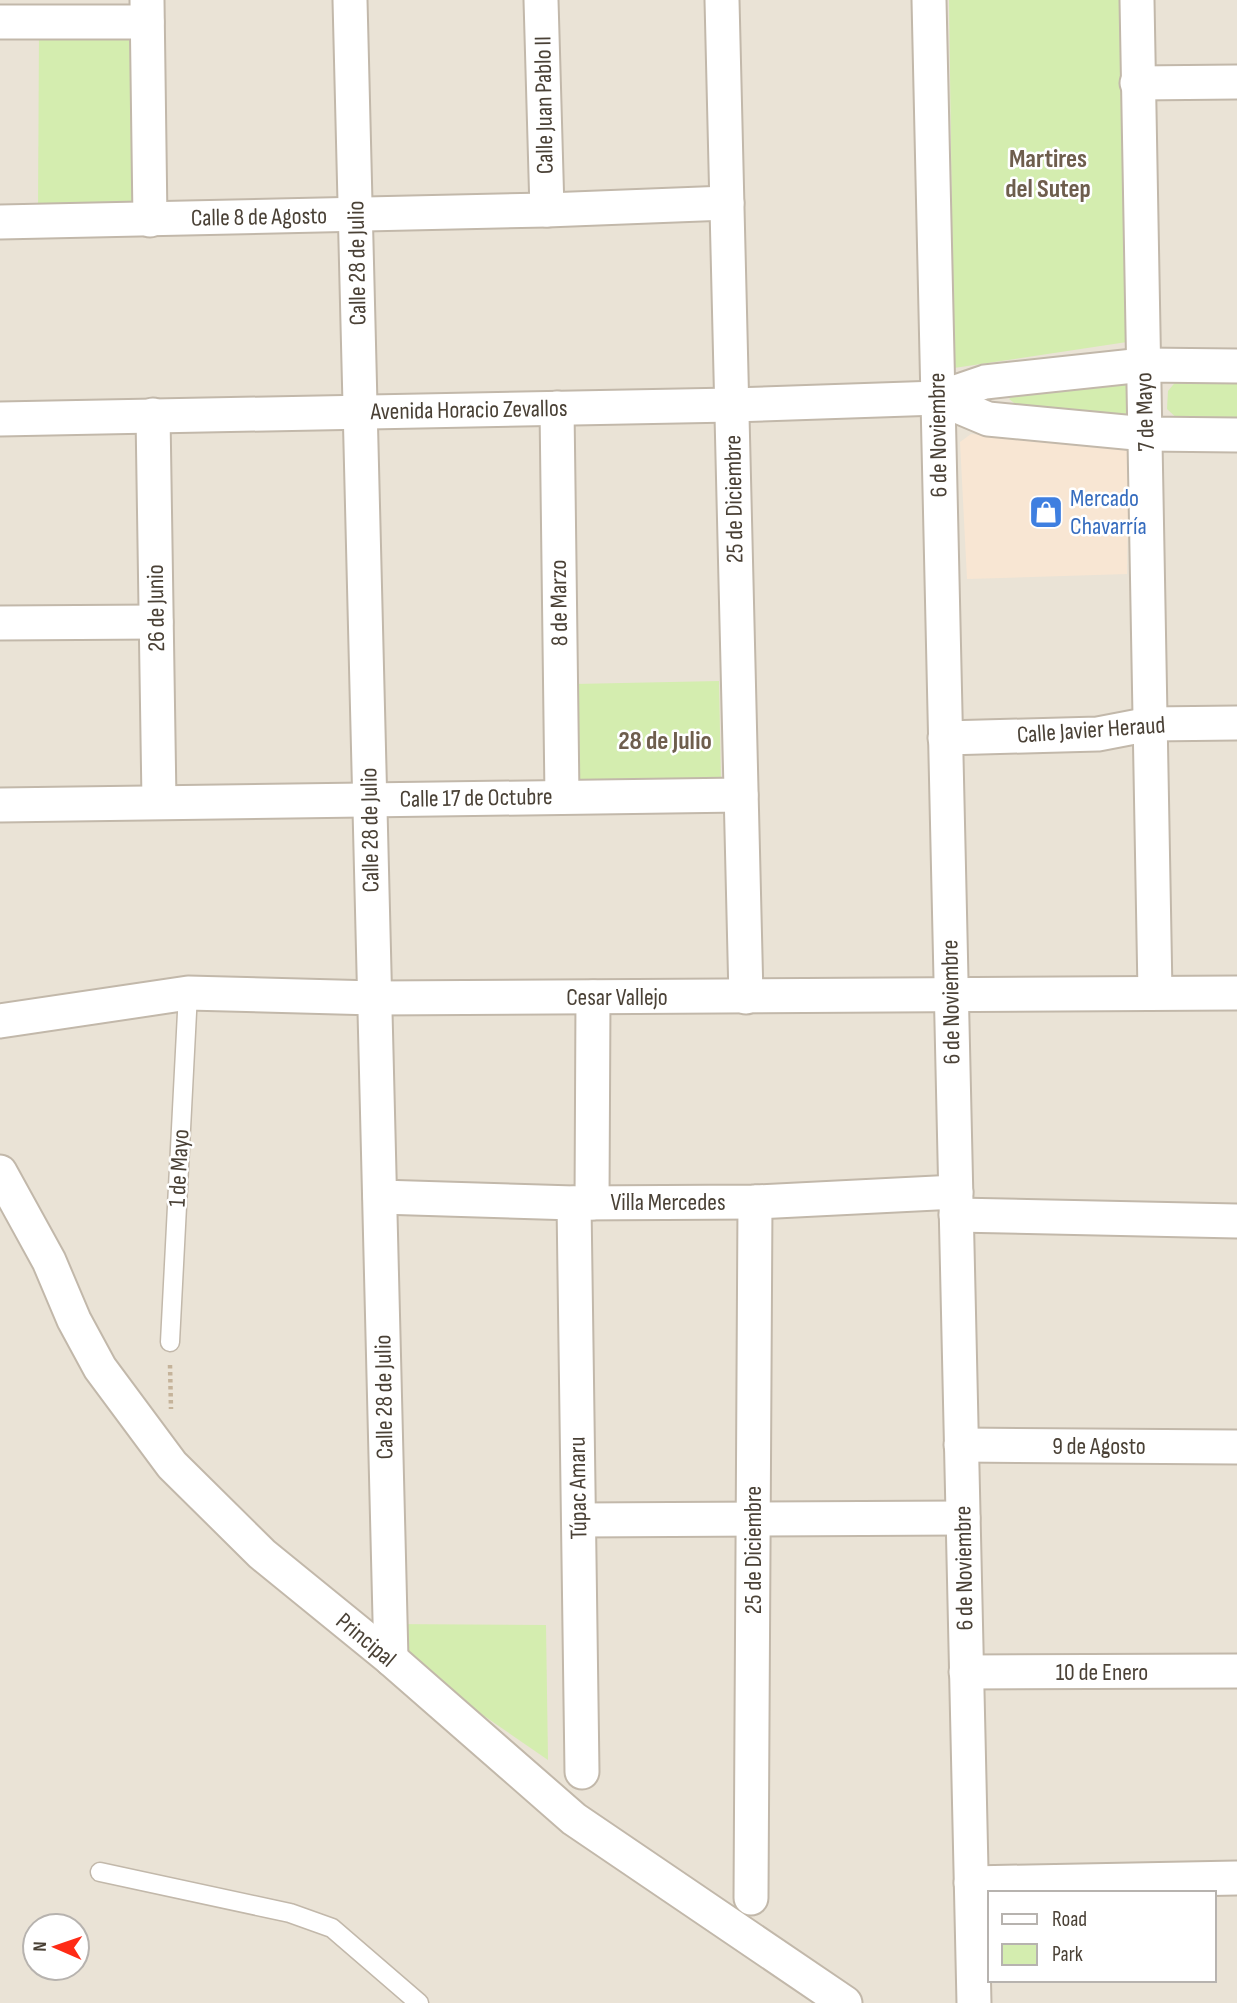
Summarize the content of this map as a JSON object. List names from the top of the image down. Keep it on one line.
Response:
{"streets":{"street":["Calle Juan Pablo II","Calle 8 de Agosto","Calle 28 de Julio","Avenida Horacio Zevallos","7 de Mayo","6 de Noviembre","25 de Diciembre","8 de Marzo","26 de Junio","Calle Javier Heraud","Calle 17 de Octubre","Cesar Vallejo","Villa Mercedes","9 de Agosto","Túpac Amaru","Principal","10 de Enero"],"lane":["1 de Mayo"]},"crossings":[["Calle Juan Pablo II","Calle 8 de Agosto"],["Calle 8 de Agosto","Calle 28 de Julio"],["Calle 8 de Agosto","25 de Diciembre"],["Calle 28 de Julio","Avenida Horacio Zevallos"],["Calle 28 de Julio","Calle 17 de Octubre"],["Calle 28 de Julio","Cesar Vallejo"],["Calle 28 de Julio","Villa Mercedes"],["Calle 28 de Julio","Principal"],["Avenida Horacio Zevallos","7 de Mayo"],["Avenida Horacio Zevallos","6 de Noviembre"],["Avenida Horacio Zevallos","25 de Diciembre"],["Avenida Horacio Zevallos","8 de Marzo"],["Avenida Horacio Zevallos","26 de Junio"],["7 de Mayo","Calle Javier Heraud"],["7 de Mayo","Cesar Vallejo"],["6 de Noviembre","Calle Javier Heraud"],["6 de Noviembre","Cesar Vallejo"],["6 de Noviembre","Villa Mercedes"],["6 de Noviembre","9 de Agosto"],["6 de Noviembre","10 de Enero"],["25 de Diciembre","Calle 17 de Octubre"],["25 de Diciembre","Cesar Vallejo"],["25 de Diciembre","Villa Mercedes"],["8 de Marzo","Calle 17 de Octubre"],["26 de Junio","Calle 17 de Octubre"],["Cesar Vallejo","1 de Mayo"],["Cesar Vallejo","Túpac Amaru"],["Villa Mercedes","Túpac Amaru"]],"districts":["Martires del Sutep","28 de Julio"],"places":{"shop":["Mercado Chavarría"]},"legend":["Road","Park"],"north":"left"}
